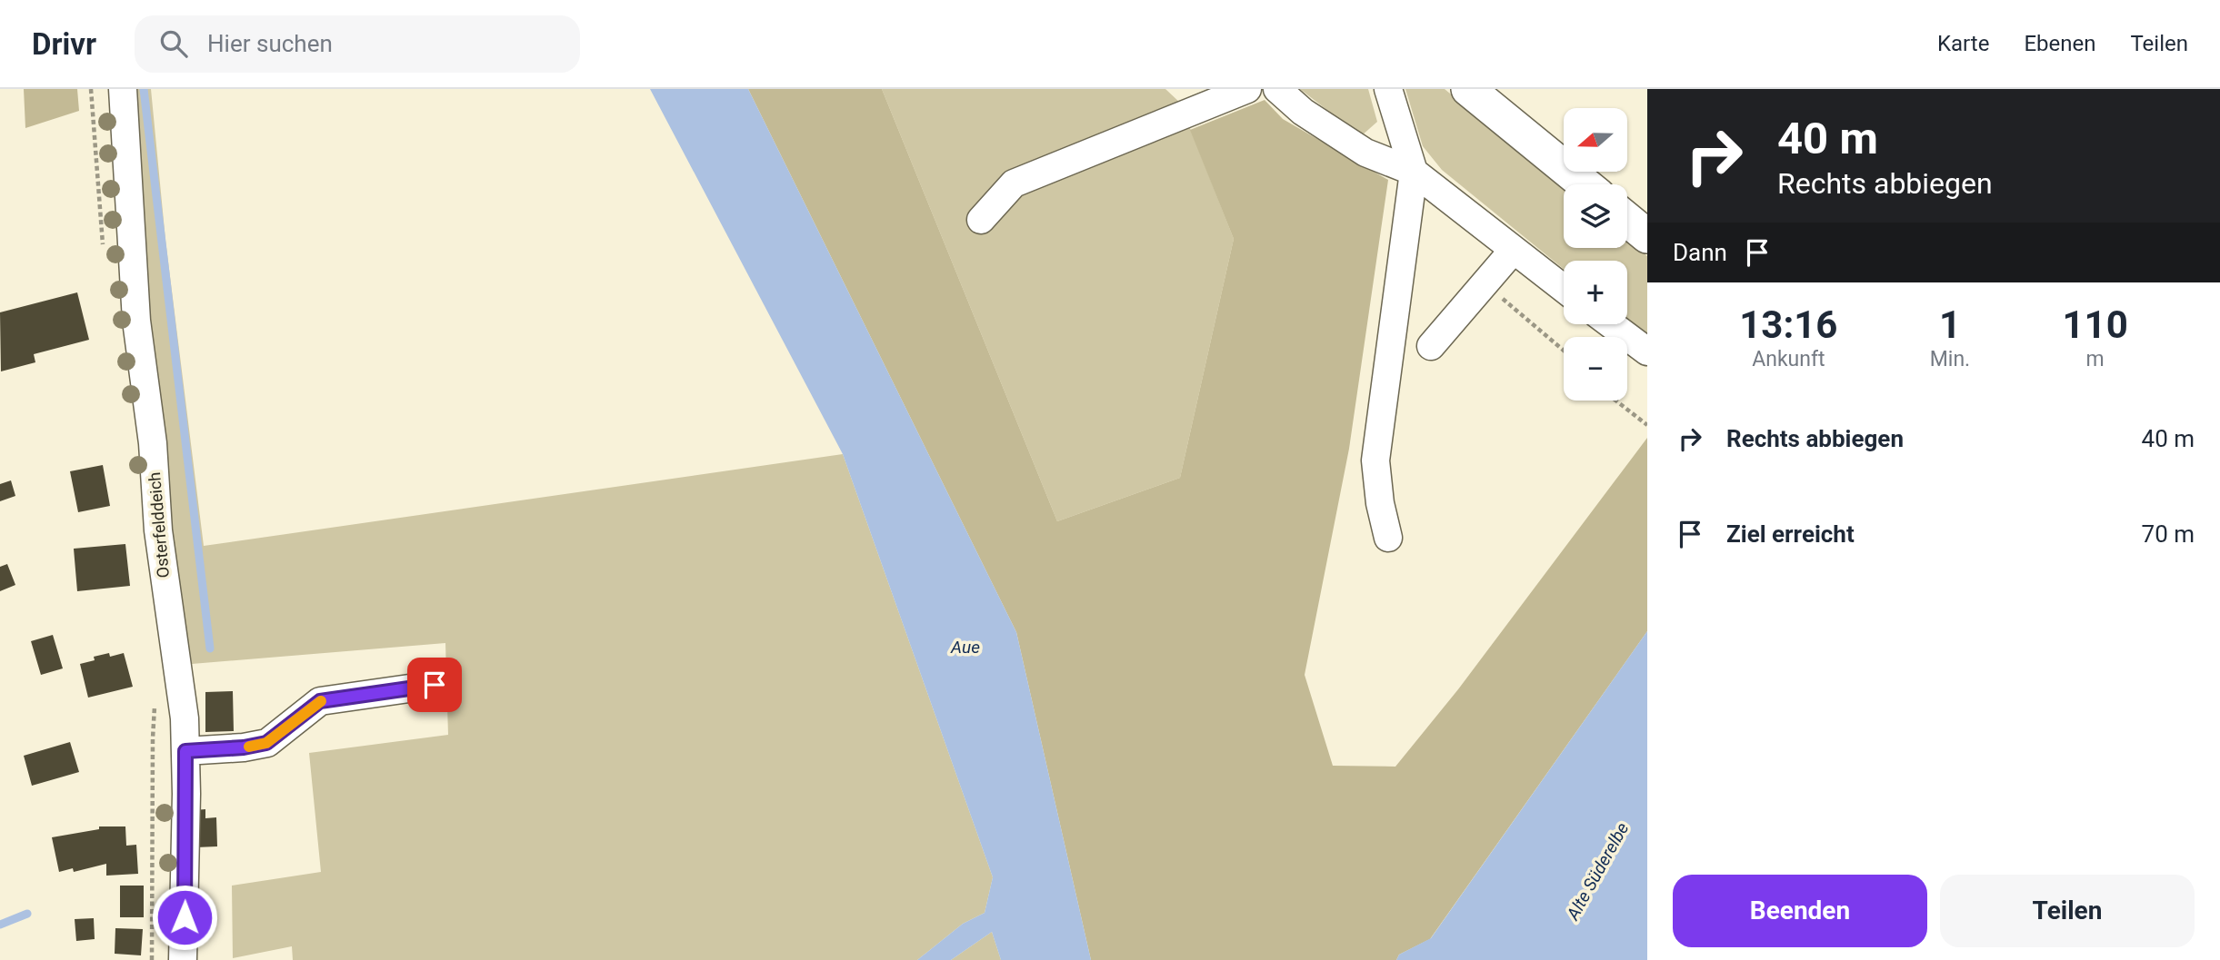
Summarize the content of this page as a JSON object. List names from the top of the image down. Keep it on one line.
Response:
{"streets":{"street":["Osterfelddeich"]},"water":["Aue","Alte Süderelbe"],"north":"left","page":{"header":"Drivr","search":"Hier suchen","nav":["Karte","Ebenen","Teilen"],"turn":["40 m","Rechts abbiegen"],"map_buttons":["+","−"],"then":"Dann","eta":["13:16","Ankunft","1","Min.","110","m"],"list":[{"name":"Rechts abbiegen","value":"40 m"},{"name":"Ziel erreicht","value":"70 m"}],"buttons":["Beenden","Teilen"]}}
